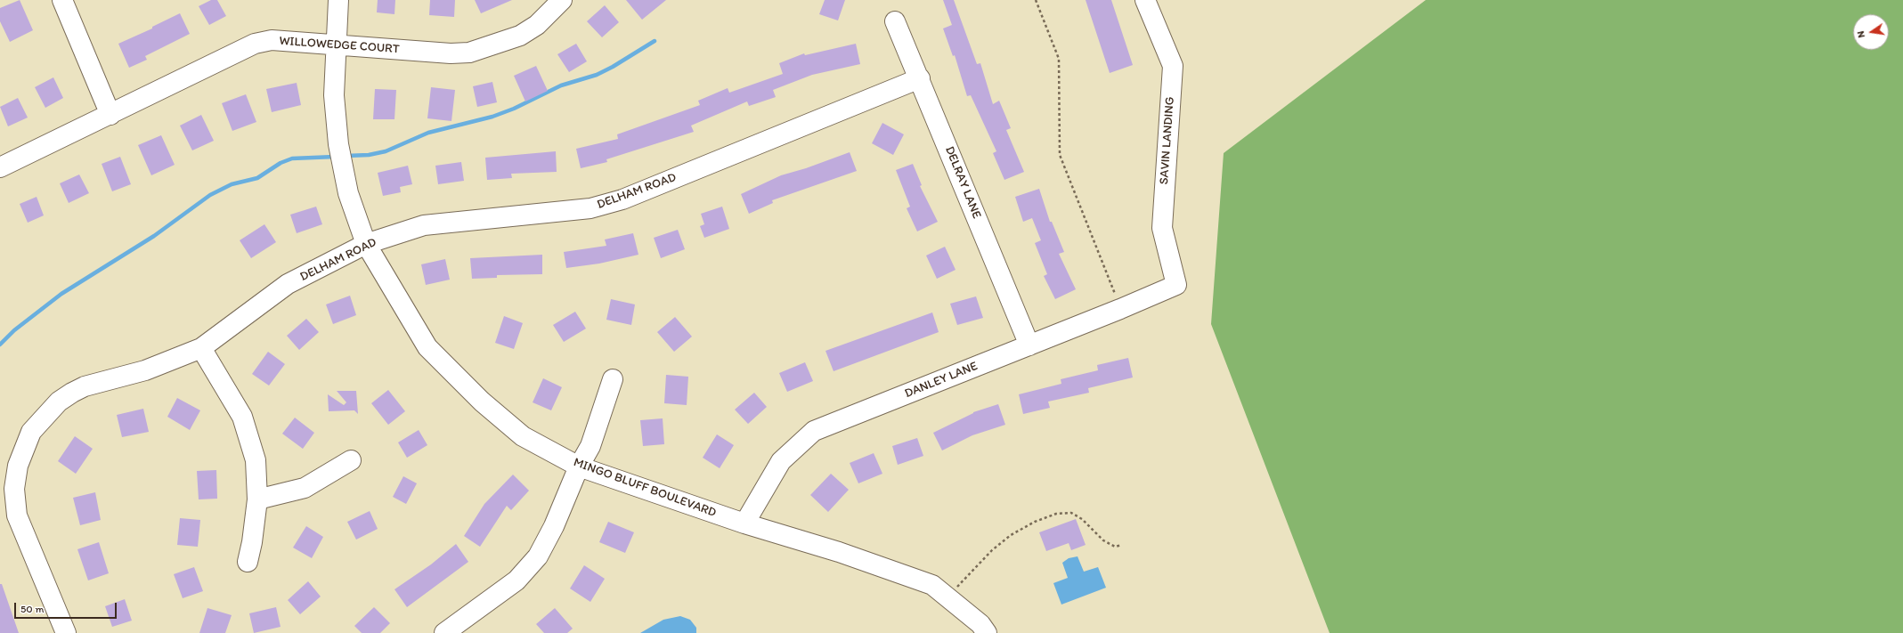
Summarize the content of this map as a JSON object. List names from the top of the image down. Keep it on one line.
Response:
{"streets":{"street":["WILLOWEDGE COURT","SAVIN LANDING","DELRAY LANE","DELHAM ROAD","DANLEY LANE","MINGO BLUFF BOULEVARD"]},"crossings":[["WILLOWEDGE COURT","MINGO BLUFF BOULEVARD"],["SAVIN LANDING","DANLEY LANE"],["DELRAY LANE","DELHAM ROAD"],["DELRAY LANE","DANLEY LANE"],["DELHAM ROAD","MINGO BLUFF BOULEVARD"],["DANLEY LANE","MINGO BLUFF BOULEVARD"]],"scale_bar":"50 m","north":"left"}
